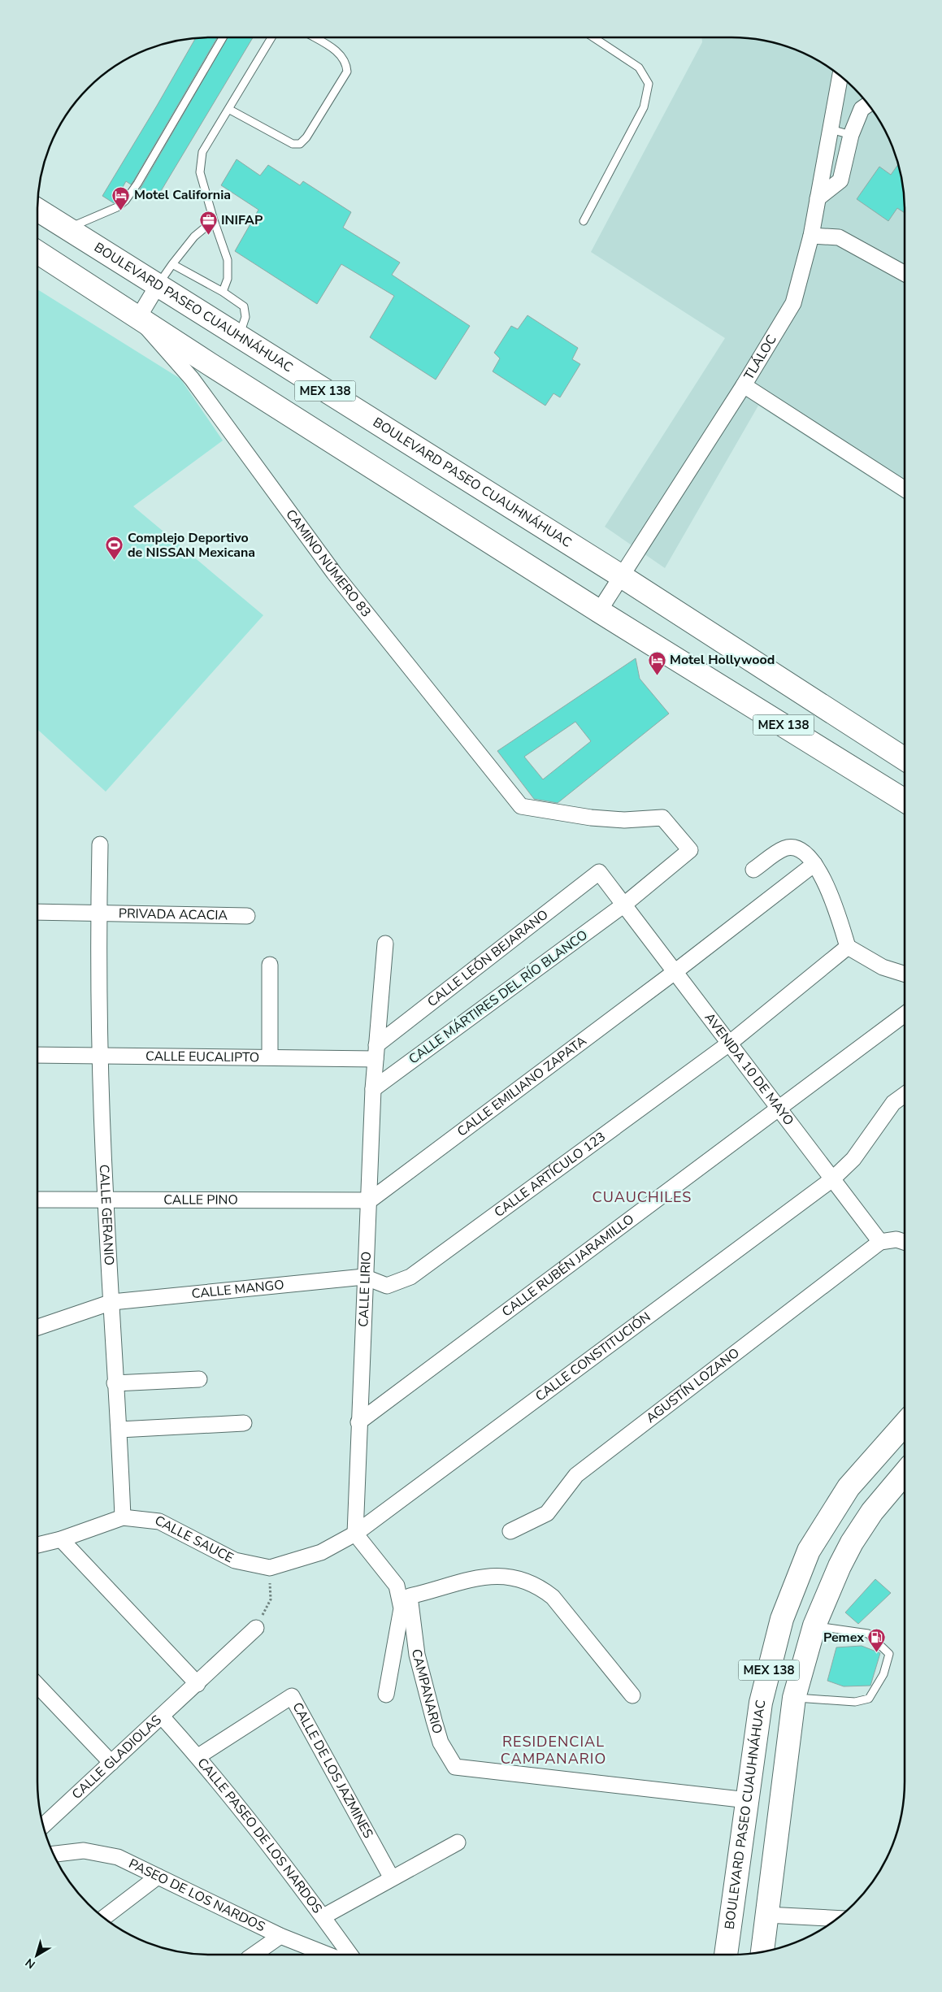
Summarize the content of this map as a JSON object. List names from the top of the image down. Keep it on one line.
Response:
{"streets":{"main road":["BOULEVARD PASEO CUAUHNÁHUAC","MEX 138"],"street":["TLÁLOC","CAMINO NÚMERO 83","PRIVADA ACACIA","CALLE LEÓN BEJARANO","CALLE MÁRTIRES DEL RÍO BLANCO","CALLE EUCALIPTO","AVENIDA 10 DE MAYO","CALLE EMILIANO ZAPATA","CALLE ARTÍCULO 123","CALLE PINO","CALLE GERANIO","CALLE RUBÉN JARAMILLO","CALLE LIRIO","CALLE MANGO","CALLE CONSTITUCIÓN","AGUSTÍN LOZANO","CALLE SAUCE","CAMPANARIO","CALLE GLADIOLAS","CALLE DE LOS JAZMINES","CALLE PASEO DE LOS NARDOS","PASEO DE LOS NARDOS"]},"crossings":[["BOULEVARD PASEO CUAUHNÁHUAC","TLÁLOC"],["BOULEVARD PASEO CUAUHNÁHUAC","CAMPANARIO"],["TLÁLOC","MEX 138"],["MEX 138","CAMINO NÚMERO 83"],["CAMINO NÚMERO 83","CALLE MÁRTIRES DEL RÍO BLANCO"],["PRIVADA ACACIA","CALLE GERANIO"],["CALLE LEÓN BEJARANO","CALLE EUCALIPTO"],["CALLE LEÓN BEJARANO","AVENIDA 10 DE MAYO"],["CALLE LEÓN BEJARANO","CALLE LIRIO"],["CALLE MÁRTIRES DEL RÍO BLANCO","AVENIDA 10 DE MAYO"],["CALLE MÁRTIRES DEL RÍO BLANCO","CALLE LIRIO"],["CALLE EUCALIPTO","CALLE GERANIO"],["CALLE EUCALIPTO","CALLE LIRIO"],["AVENIDA 10 DE MAYO","CALLE EMILIANO ZAPATA"],["AVENIDA 10 DE MAYO","CALLE ARTÍCULO 123"],["AVENIDA 10 DE MAYO","CALLE RUBÉN JARAMILLO"],["AVENIDA 10 DE MAYO","CALLE CONSTITUCIÓN"],["AVENIDA 10 DE MAYO","AGUSTÍN LOZANO"],["CALLE EMILIANO ZAPATA","CALLE PINO"],["CALLE EMILIANO ZAPATA","CALLE LIRIO"],["CALLE ARTÍCULO 123","CALLE LIRIO"],["CALLE ARTÍCULO 123","CALLE MANGO"],["CALLE PINO","CALLE GERANIO"],["CALLE PINO","CALLE LIRIO"],["CALLE GERANIO","CALLE MANGO"],["CALLE GERANIO","CALLE SAUCE"],["CALLE RUBÉN JARAMILLO","CALLE LIRIO"],["CALLE LIRIO","CALLE MANGO"],["CALLE LIRIO","CALLE CONSTITUCIÓN"],["CALLE LIRIO","CALLE SAUCE"],["CALLE CONSTITUCIÓN","CALLE SAUCE"],["CALLE GLADIOLAS","CALLE PASEO DE LOS NARDOS"],["CALLE DE LOS JAZMINES","CALLE PASEO DE LOS NARDOS"]],"districts":["CUAUCHILES","RESIDENCIAL CAMPANARIO"],"places":{"hotel":["Motel California","Motel Hollywood"],"office":["INIFAP"],"sports":["Complejo Deportivo de NISSAN Mexicana"],"fuel station":["Pemex"]},"north":"bottom left"}
